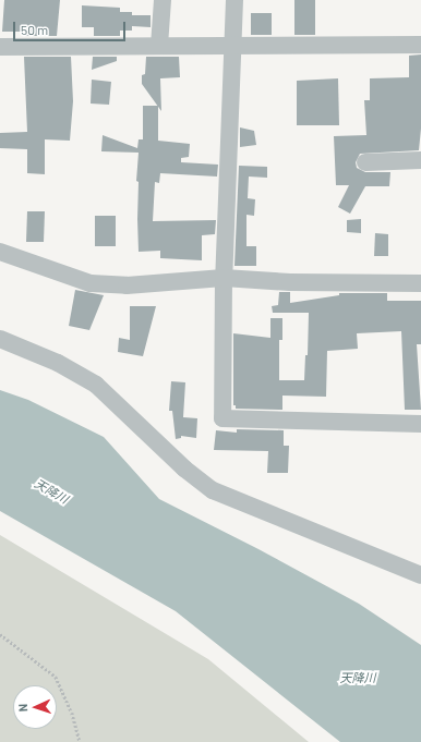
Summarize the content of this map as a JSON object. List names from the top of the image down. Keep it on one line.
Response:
{"water":["天降川"],"scale_bar":"50 m","north":"left"}
